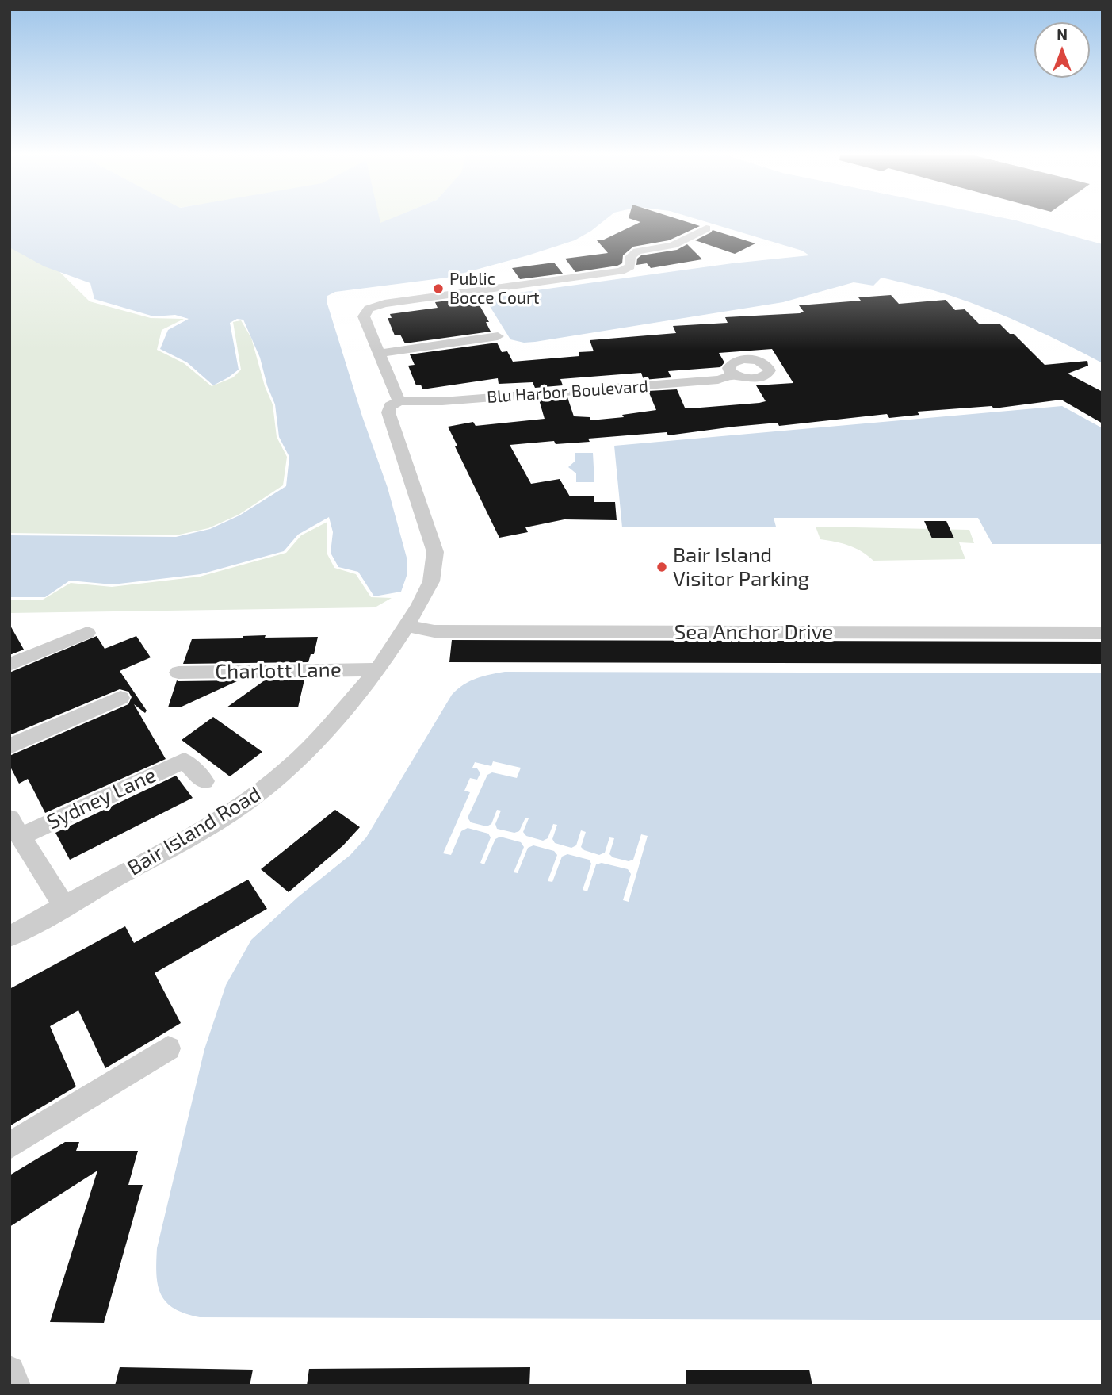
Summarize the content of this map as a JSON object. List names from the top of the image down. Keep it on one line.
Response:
{"streets":{"street":["Blu Harbor Boulevard","Sea Anchor Drive","Charlott Lane","Sydney Lane","Bair Island Road"]},"crossings":[["Blu Harbor Boulevard","Bair Island Road"],["Sea Anchor Drive","Bair Island Road"],["Charlott Lane","Bair Island Road"]],"places":["Public Bocce Court","Bair Island Visitor Parking"],"north":"top"}
